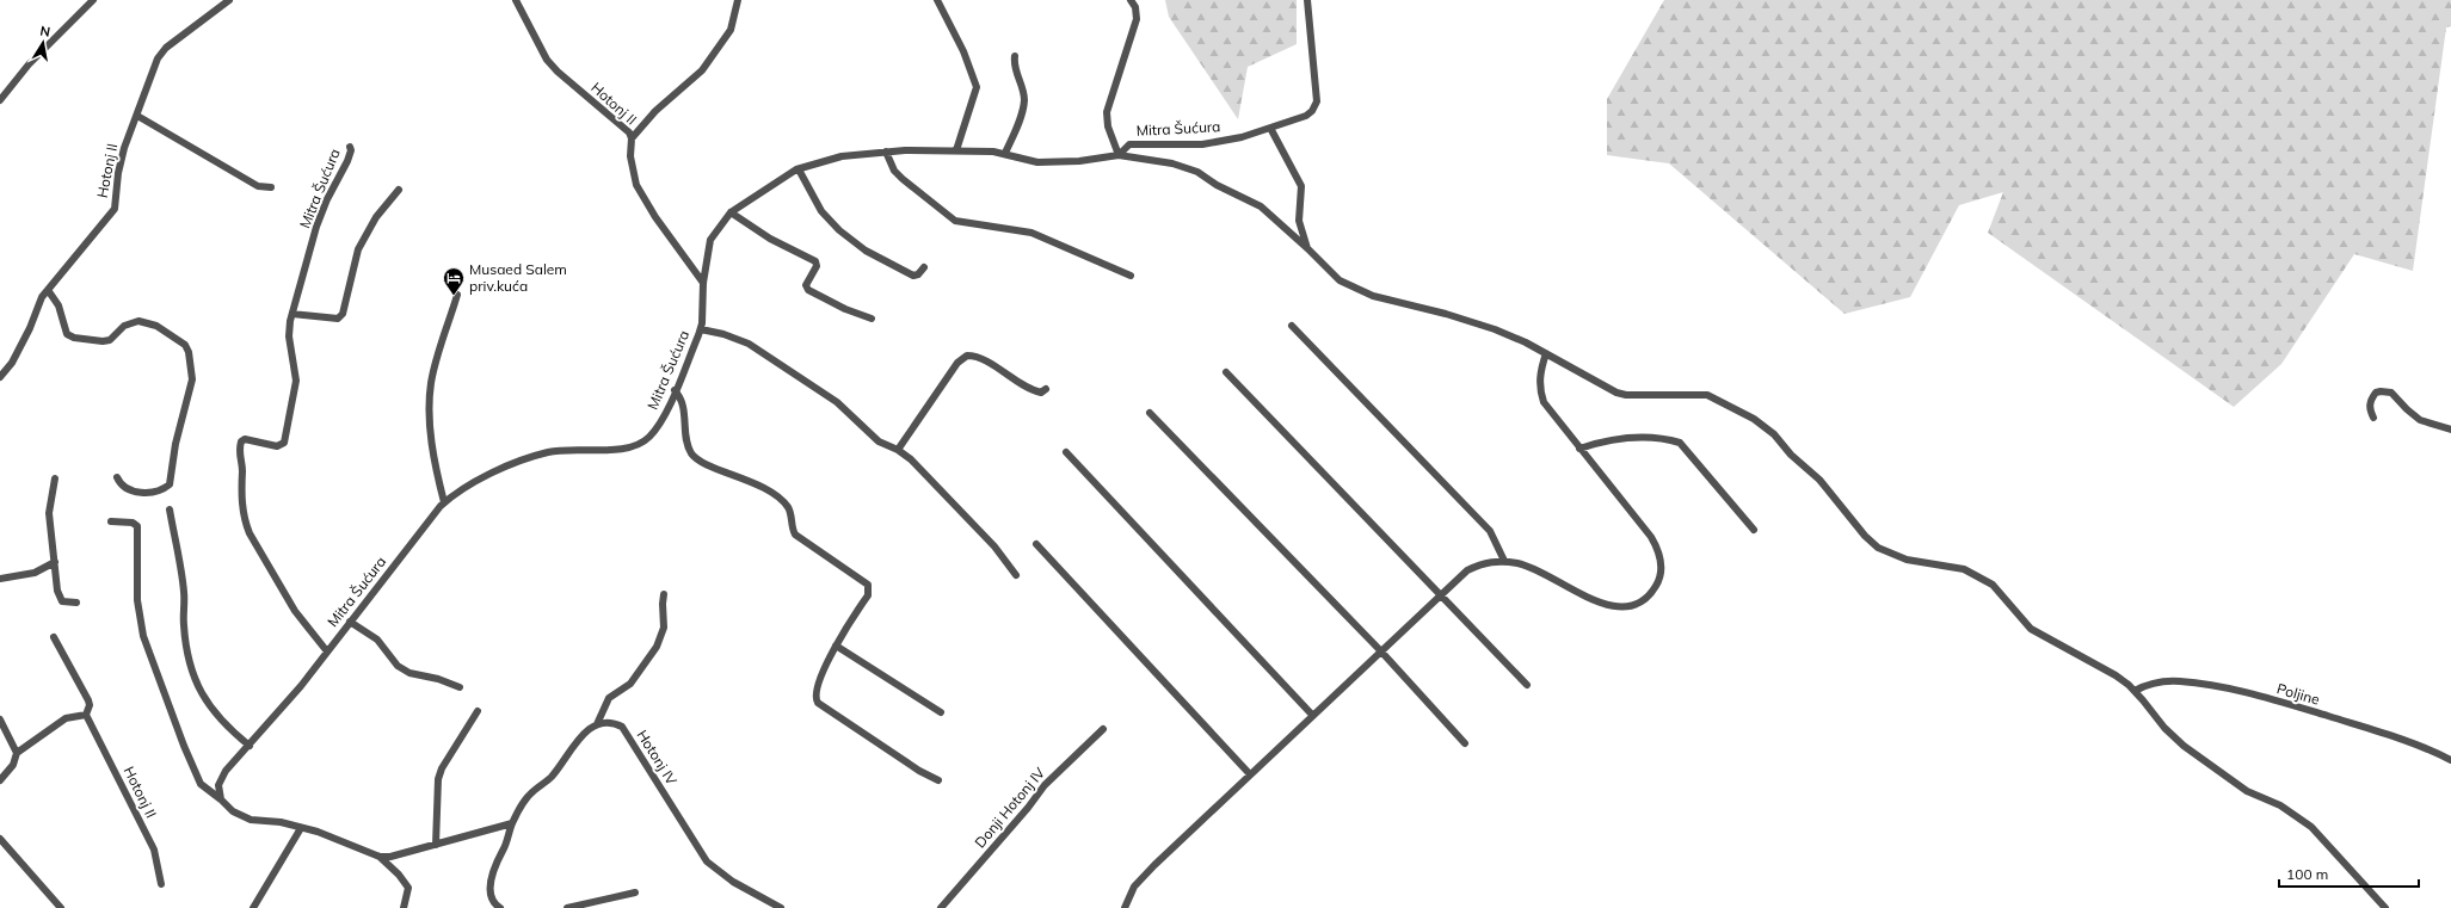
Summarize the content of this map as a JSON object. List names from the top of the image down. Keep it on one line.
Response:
{"streets":{"street":["Hotonj II","Mitra Šućura","Poljine","Hotonj IV","Donji Hotonj IV"]},"crossings":[["Hotonj II","Mitra Šućura"]],"places":{"hotel":["Musaed Salem priv.kuća"]},"scale_bar":"100 m","north":"top"}
